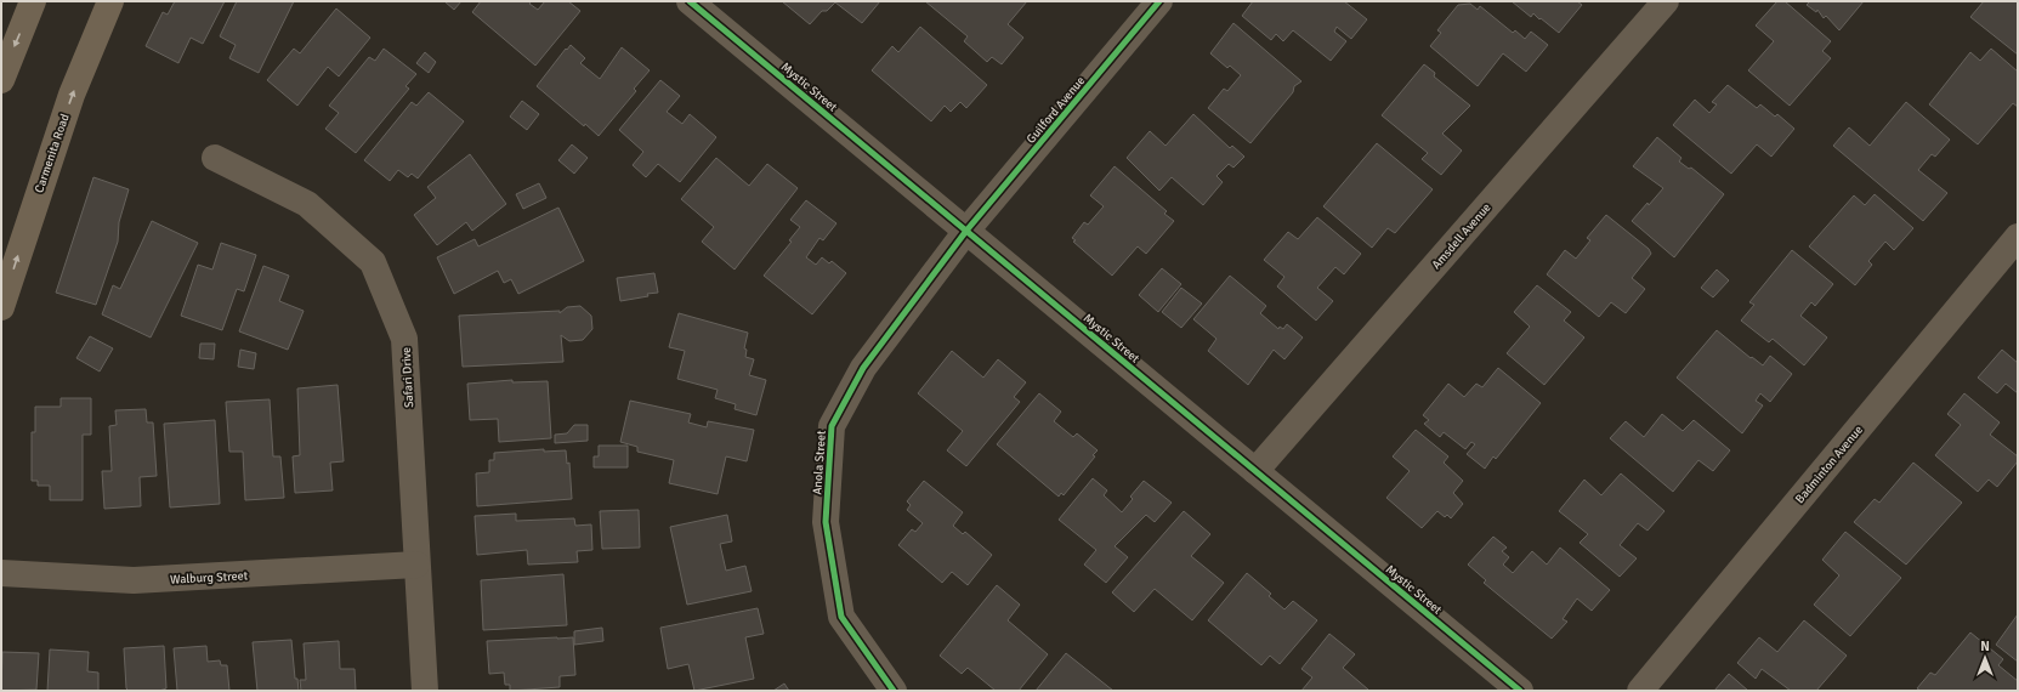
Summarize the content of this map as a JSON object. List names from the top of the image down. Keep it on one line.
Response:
{"streets":{"main road":["Carmenita Road"],"street":["Mystic Street","Guilford Avenue","Amsdell Avenue","Safari Drive","Anola Street","Badminton Avenue","Walburg Street"]},"crossings":[["Mystic Street","Guilford Avenue"],["Mystic Street","Amsdell Avenue"],["Mystic Street","Anola Street"],["Guilford Avenue","Anola Street"],["Safari Drive","Walburg Street"]],"one_way":["Carmenita Road"],"north":"top"}
